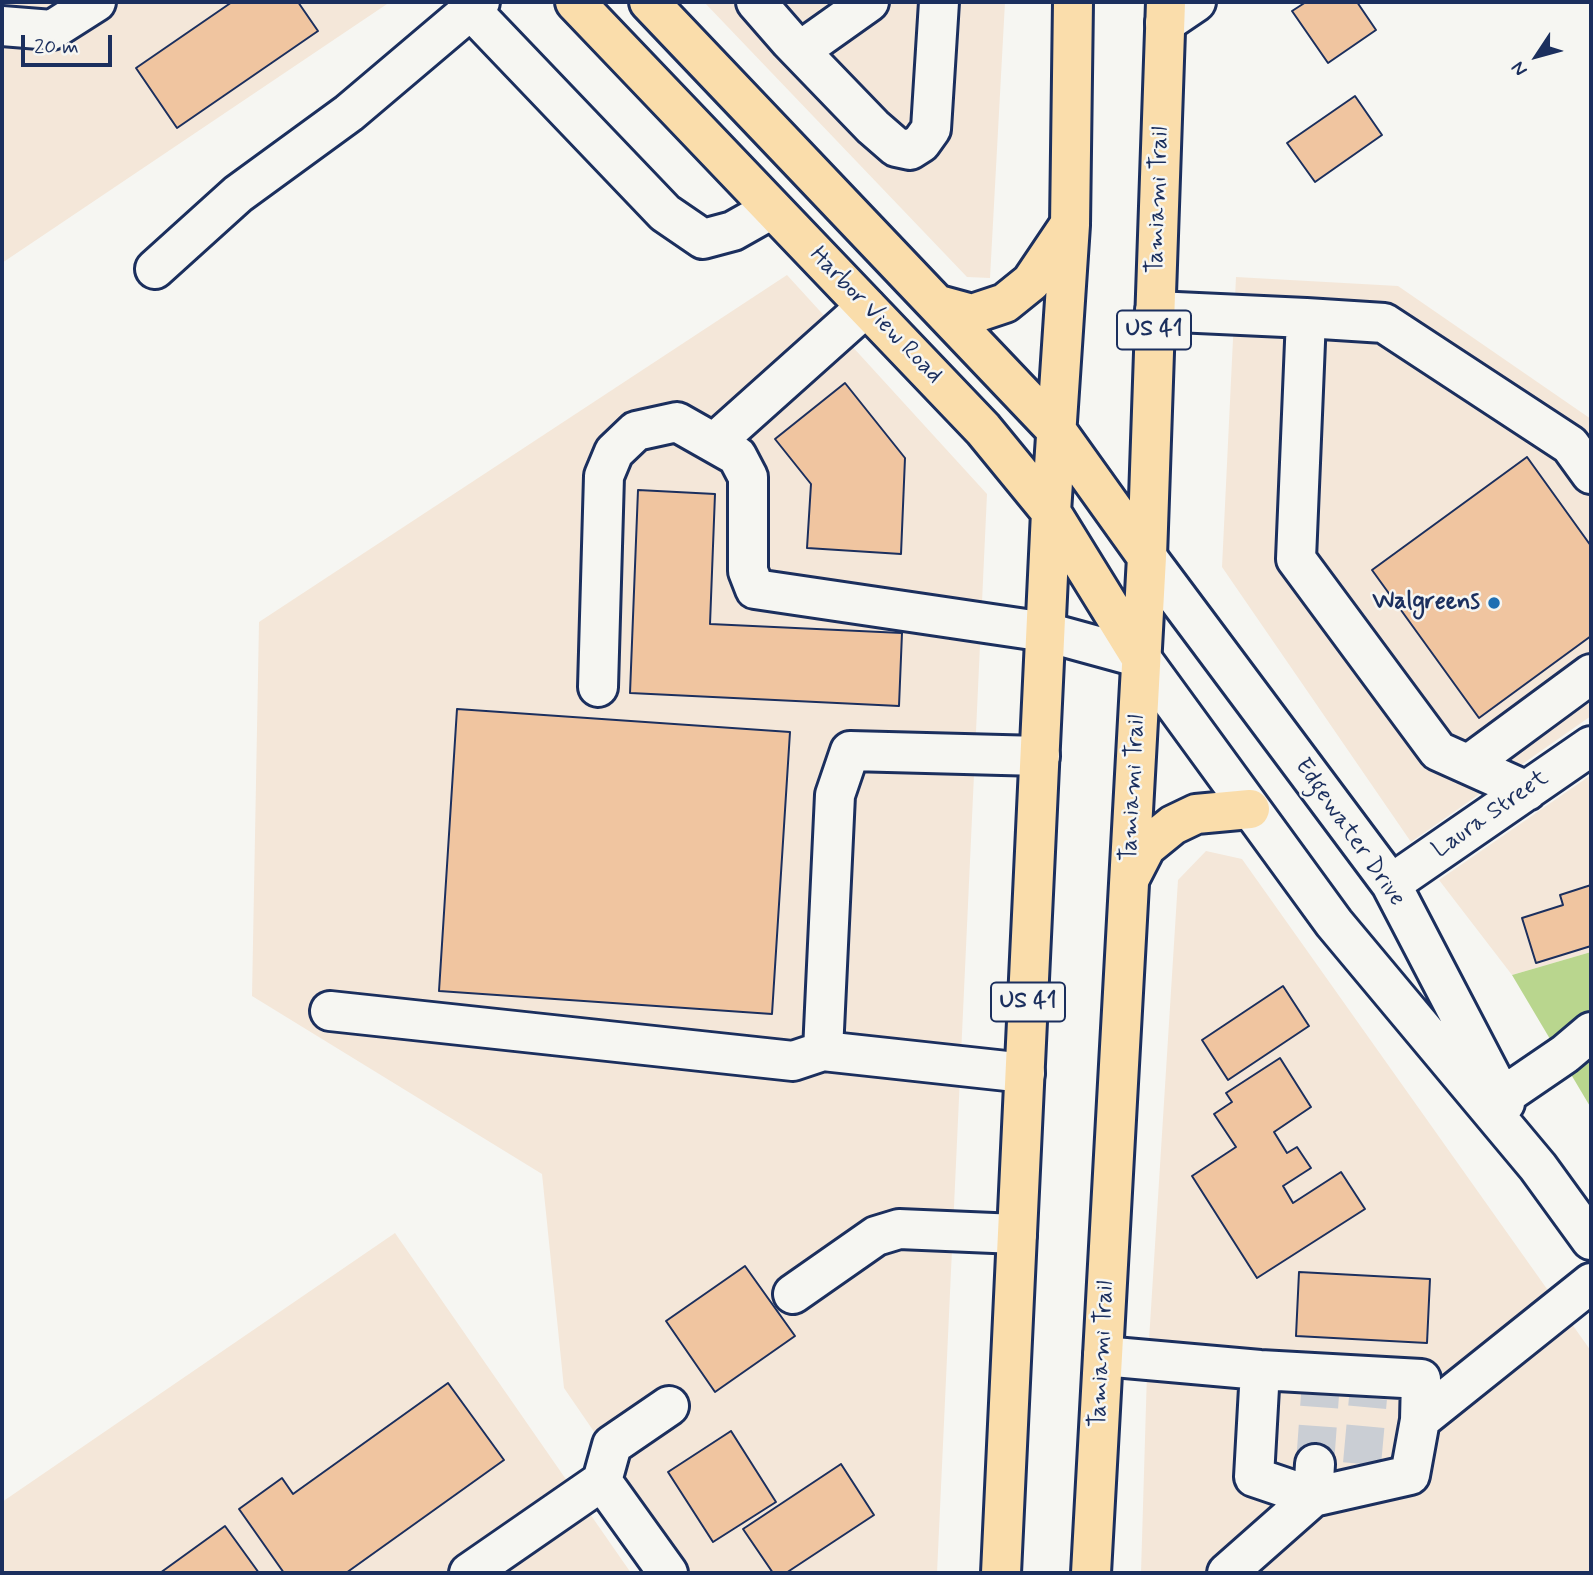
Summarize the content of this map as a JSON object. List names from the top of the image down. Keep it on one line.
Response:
{"streets":{"main road":["Tamiami Trail","Harbor View Road","US 41"],"street":["Laura Street","Edgewater Drive"]},"crossings":[["Tamiami Trail","Harbor View Road"],["Tamiami Trail","Edgewater Drive"],["Harbor View Road","US 41"],["Harbor View Road","Edgewater Drive"],["Laura Street","Edgewater Drive"]],"places":["Walgreens"],"scale_bar":"20 m","north":"bottom left"}
